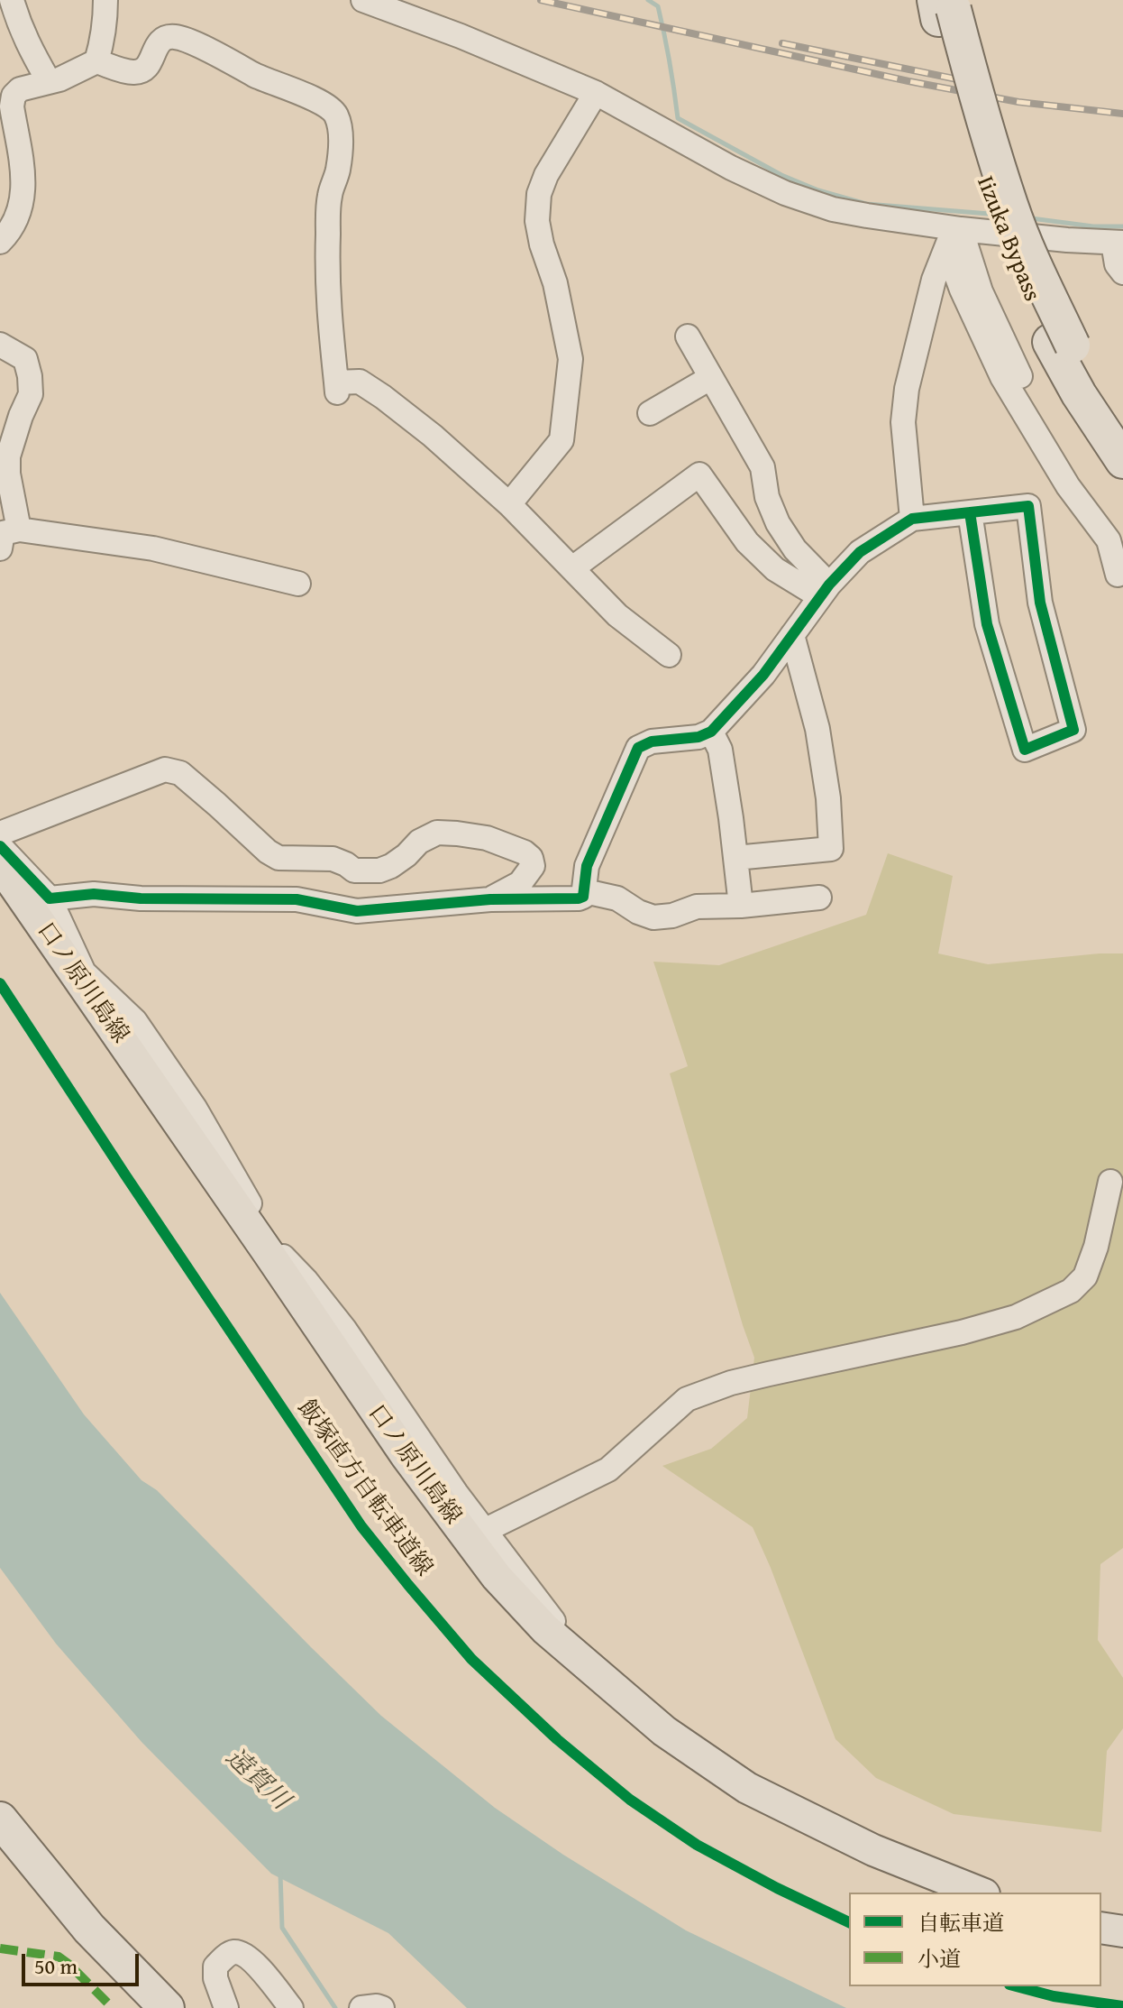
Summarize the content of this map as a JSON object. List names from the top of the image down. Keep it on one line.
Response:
{"streets":{"main road":["口ノ原川島線"],"cycle path":["飯塚直方自転車道線"]},"water":["遠賀川"],"legend":["自転車道","小道"],"scale_bar":"50 m"}
